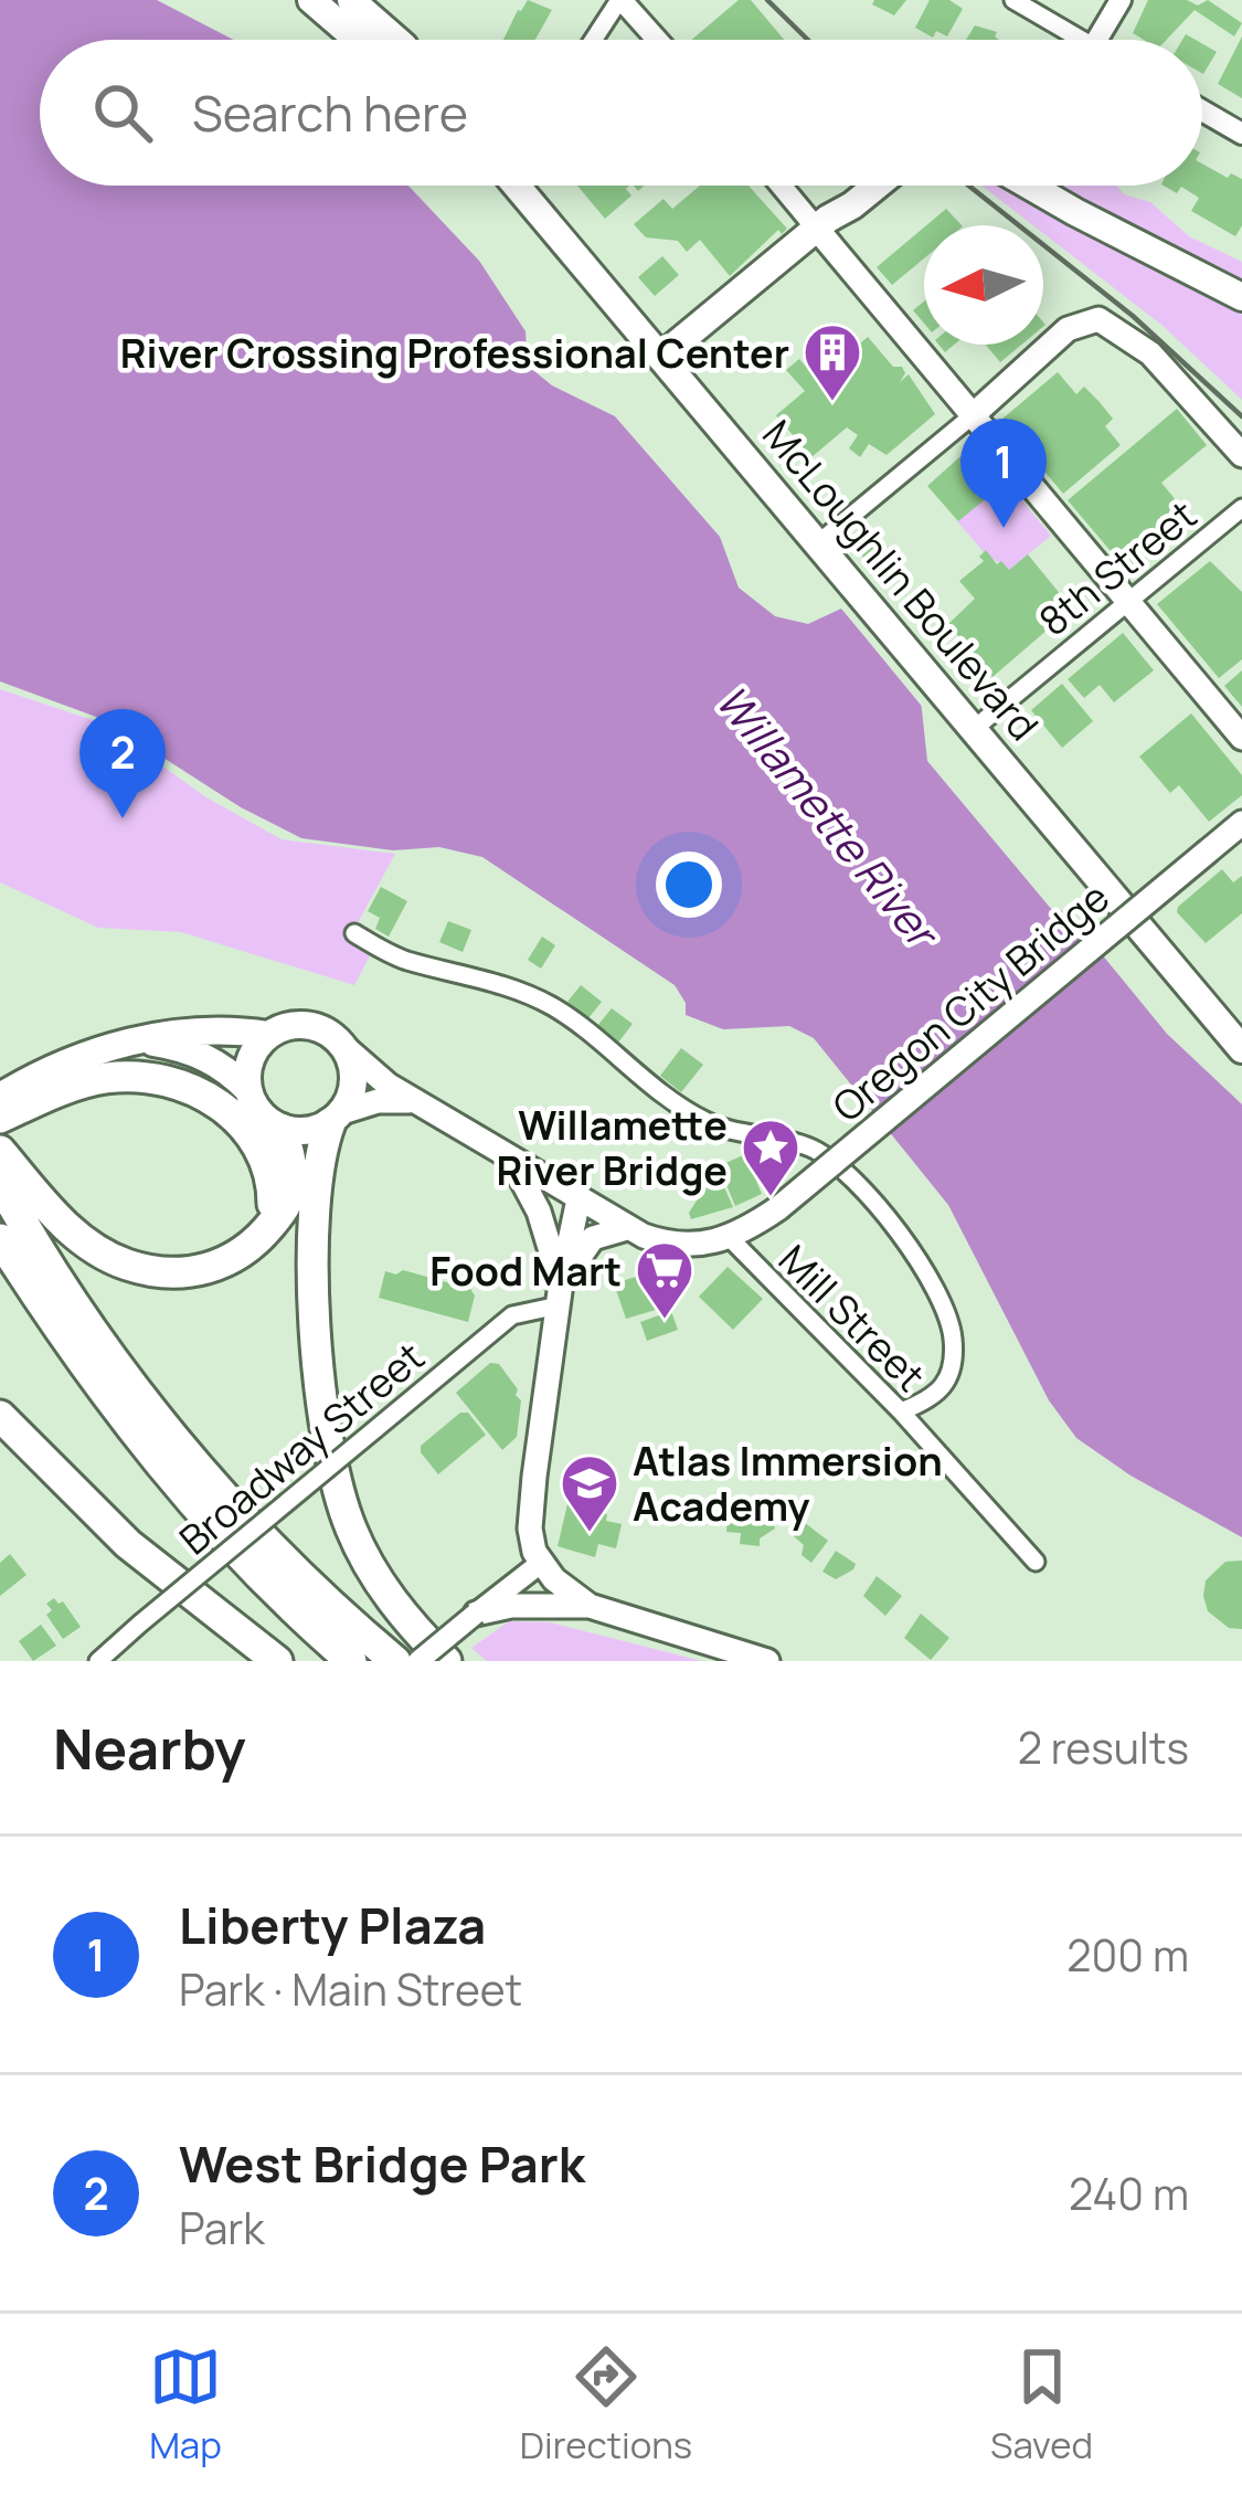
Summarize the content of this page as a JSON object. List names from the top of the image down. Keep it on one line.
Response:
{"streets":{"main road":["McLoughlin Boulevard","Oregon City Bridge"],"street":["8th Street","Mill Street","Broadway Street"]},"crossings":[["8th Street","McLoughlin Boulevard"],["Oregon City Bridge","Mill Street"]],"water":["Willamette River"],"places":{"building":["River Crossing Professional Center"],"place":["Willamette River Bridge"],"supermarket":["Food Mart"],"school or university":["Atlas Immersion Academy"]},"north":"left","page":{"search":"Search here","pins":["1","2"],"heading":["Nearby","2 results"],"list":[{"mark":"1","name":"Liberty Plaza","note":"Park · Main Street","value":"200 m"},{"mark":"2","name":"West Bridge Park","note":"Park","value":"240 m"}],"nav":["Map","Directions","Saved"]}}
